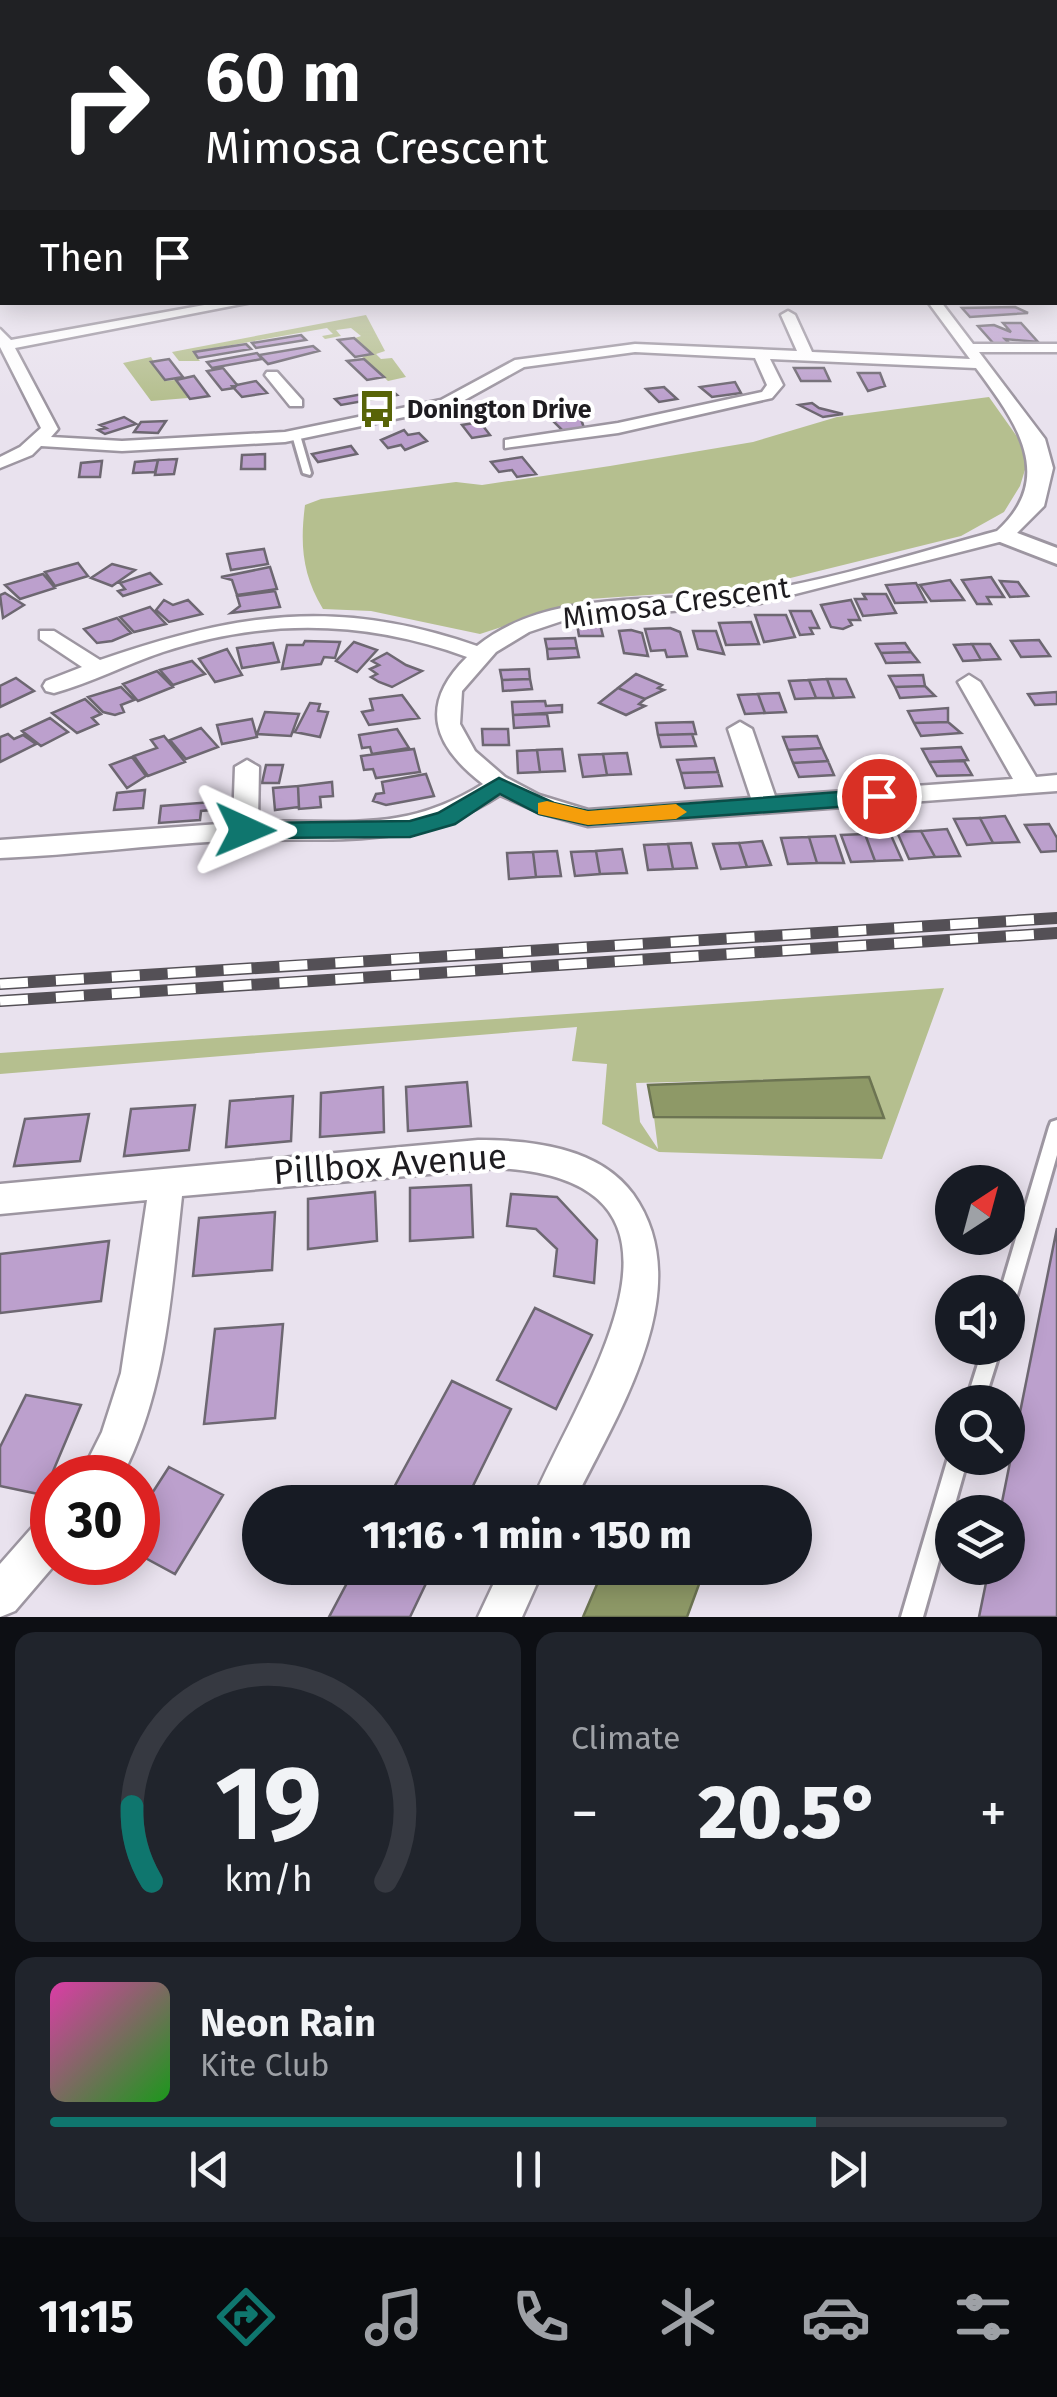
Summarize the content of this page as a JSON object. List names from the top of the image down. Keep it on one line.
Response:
{"streets":{"street":["Mimosa Crescent","Pillbox Avenue"]},"places":{"bus stop":["Donington Drive"]},"north":"top right","page":{"turn":["60 m","Mimosa Crescent"],"then":"Then","limit":"30","trip":"11:16 · 1 min · 150 m","tile":"Climate","heat":["−","20.5°","+"],"song":["Neon Rain","Kite Club"],"tabs":"11:15","gauge":["19","km/h"]}}
